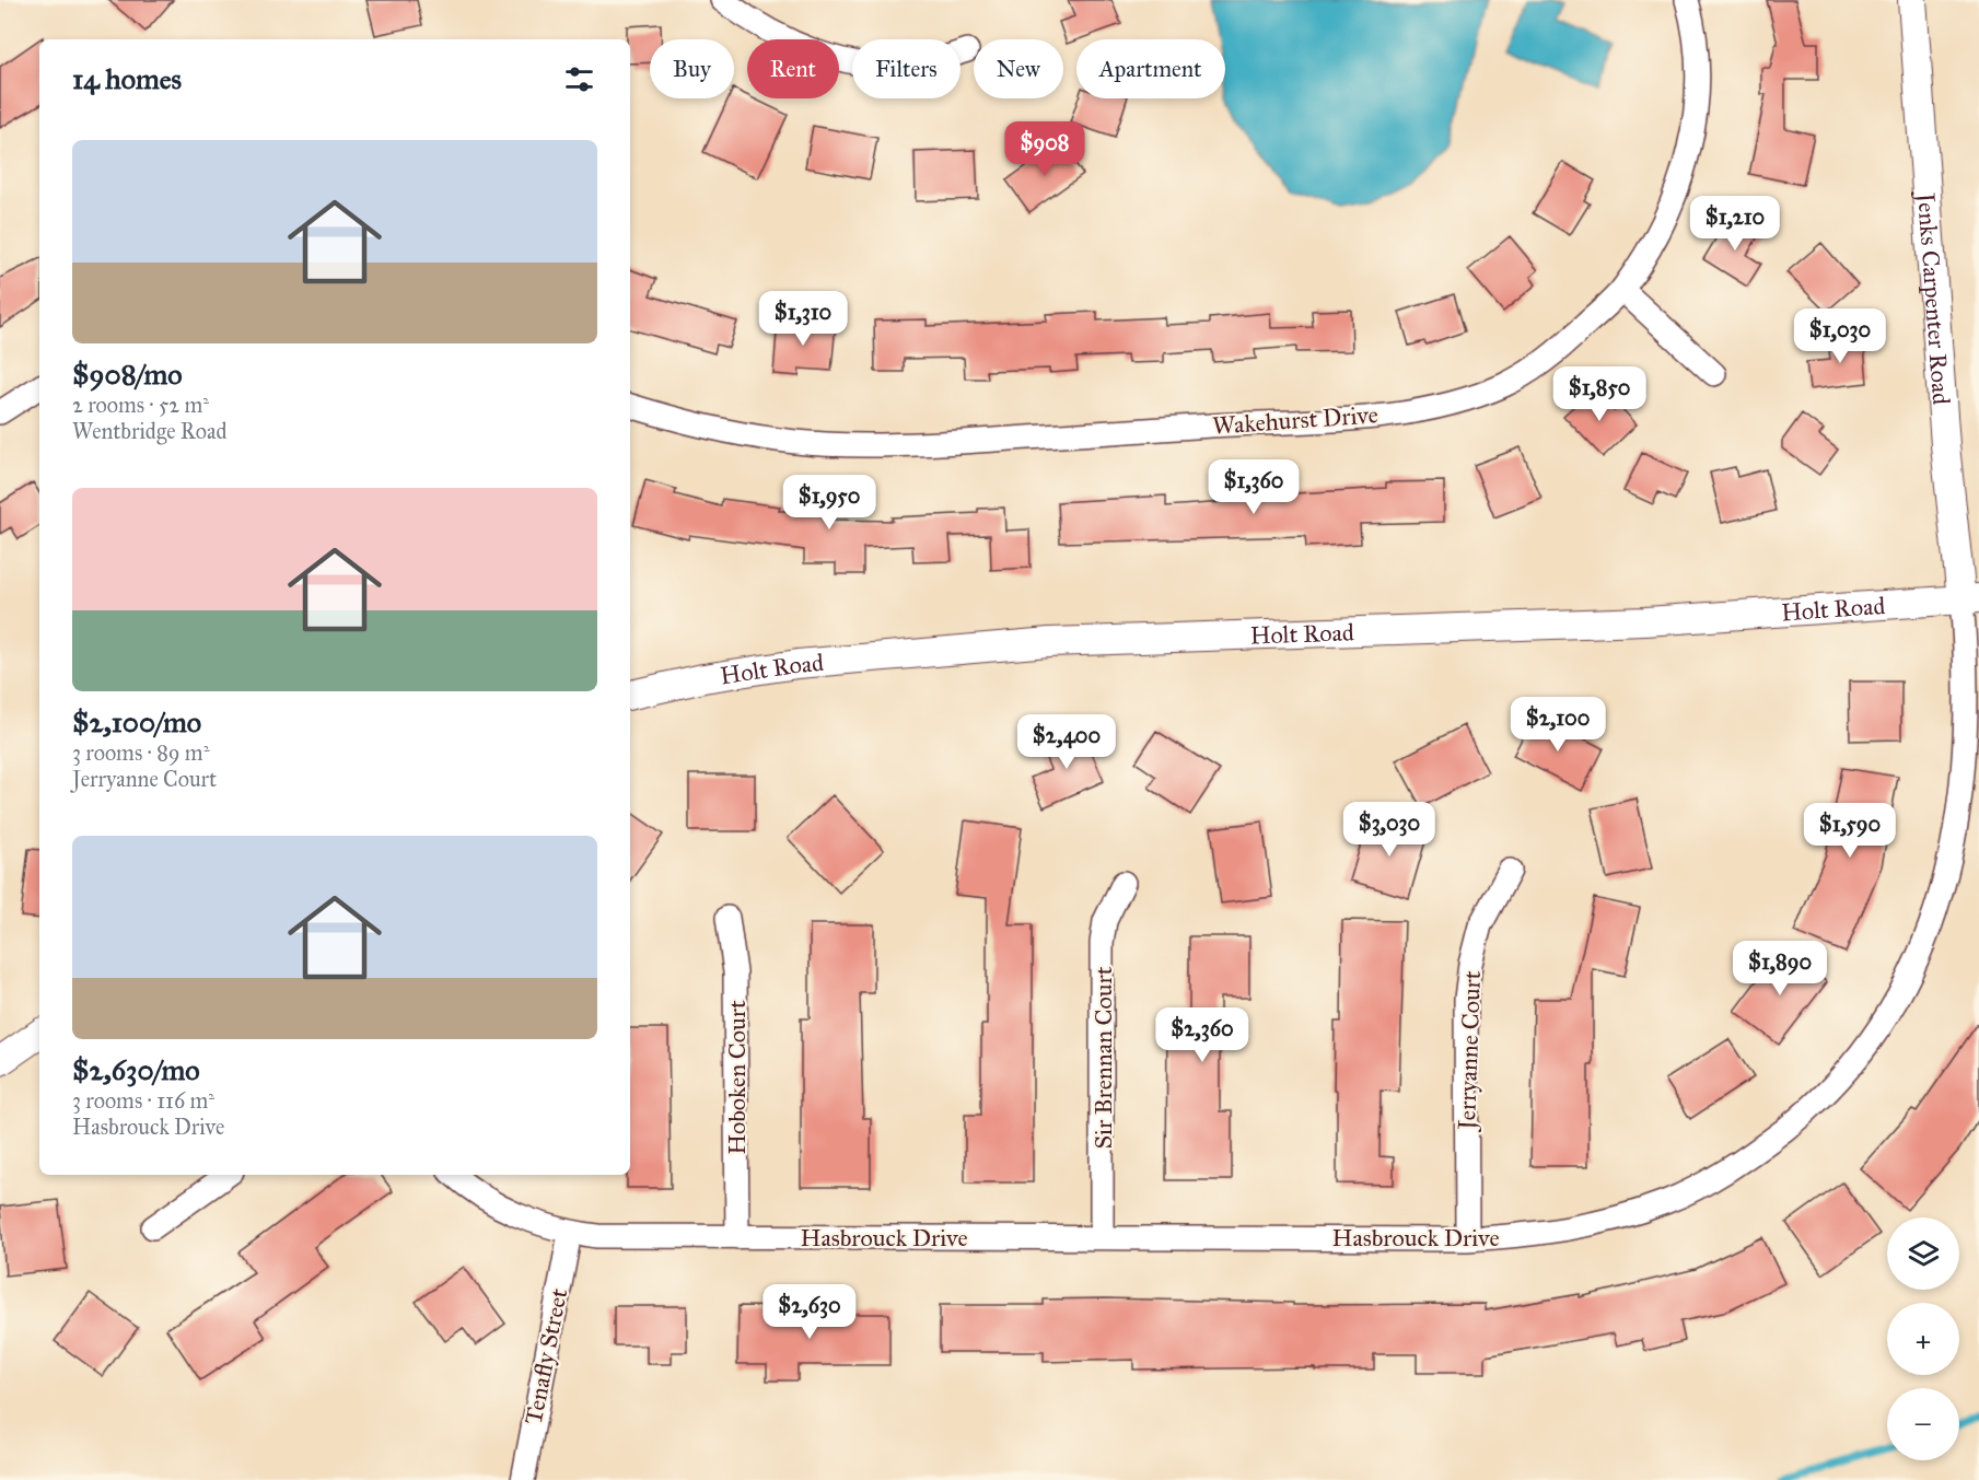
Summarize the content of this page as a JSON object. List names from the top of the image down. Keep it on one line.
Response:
{"streets":{"street":["Jenks Carpenter Road","Wakehurst Drive","Holt Road","Jerryanne Court","Sir Brennan Court","Hoboken Court","Hasbrouck Drive","Tenafly Street"]},"crossings":[["Jenks Carpenter Road","Holt Road"],["Jenks Carpenter Road","Hasbrouck Drive"],["Holt Road","Hasbrouck Drive"],["Jerryanne Court","Hasbrouck Drive"],["Sir Brennan Court","Hasbrouck Drive"],["Hoboken Court","Hasbrouck Drive"],["Hasbrouck Drive","Tenafly Street"]],"page":{"chip":["Buy","Rent","Filters","New","Apartment"],"heading":"14 homes","list":[{"name":"$908/mo","note":"2 rooms · 52 m² · Wentbridge Road"},{"name":"$2,100/mo","note":"3 rooms · 89 m² · Jerryanne Court"},{"name":"$2,630/mo","note":"3 rooms · 116 m² · Hasbrouck Drive"}],"price":["$908","$1,210","$1,310","$1,030","$1,850","$1,360","$1,950","$2,100","$2,400","$3,030","$1,590","$1,890","$2,360","$2,630"],"map_buttons":["+","−"]}}
